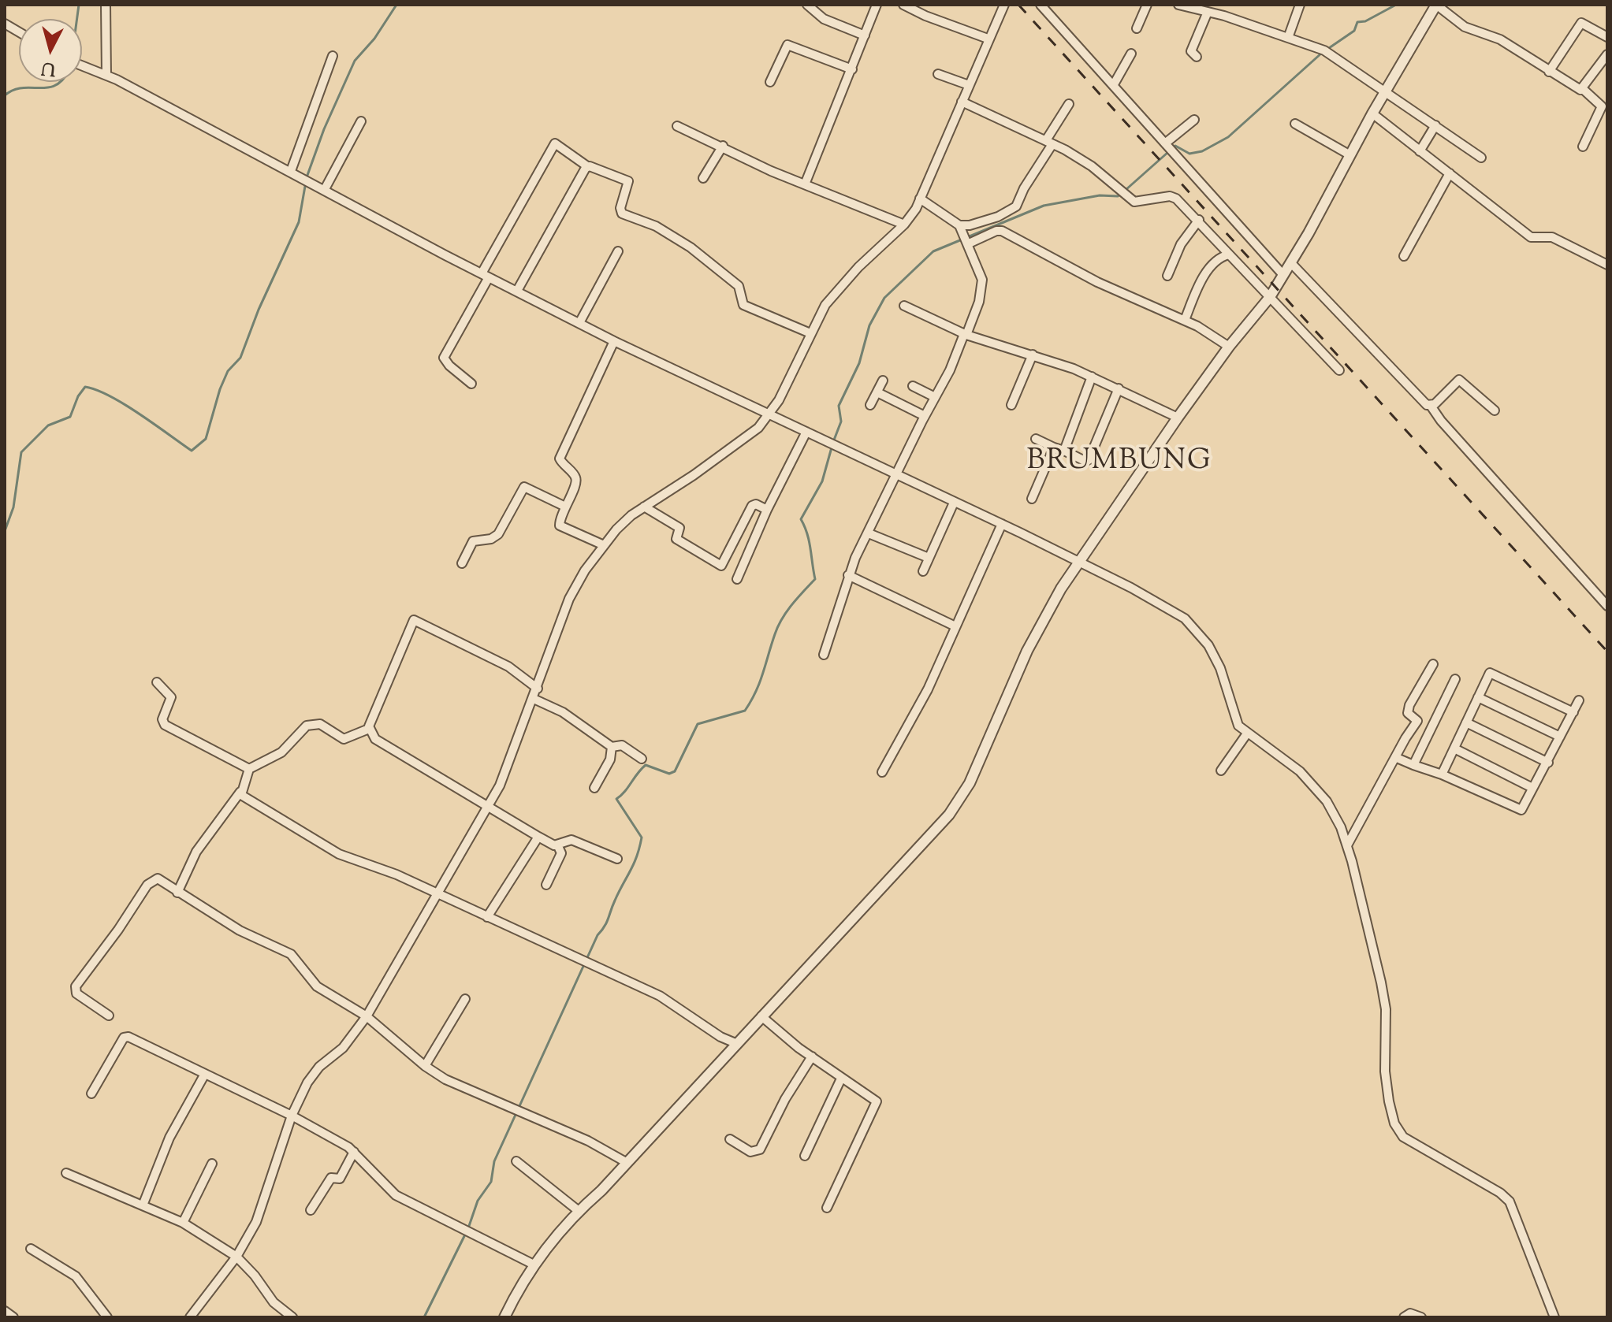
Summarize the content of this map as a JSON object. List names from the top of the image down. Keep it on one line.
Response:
{"districts":["BRUMBUNG"],"north":"bottom"}
